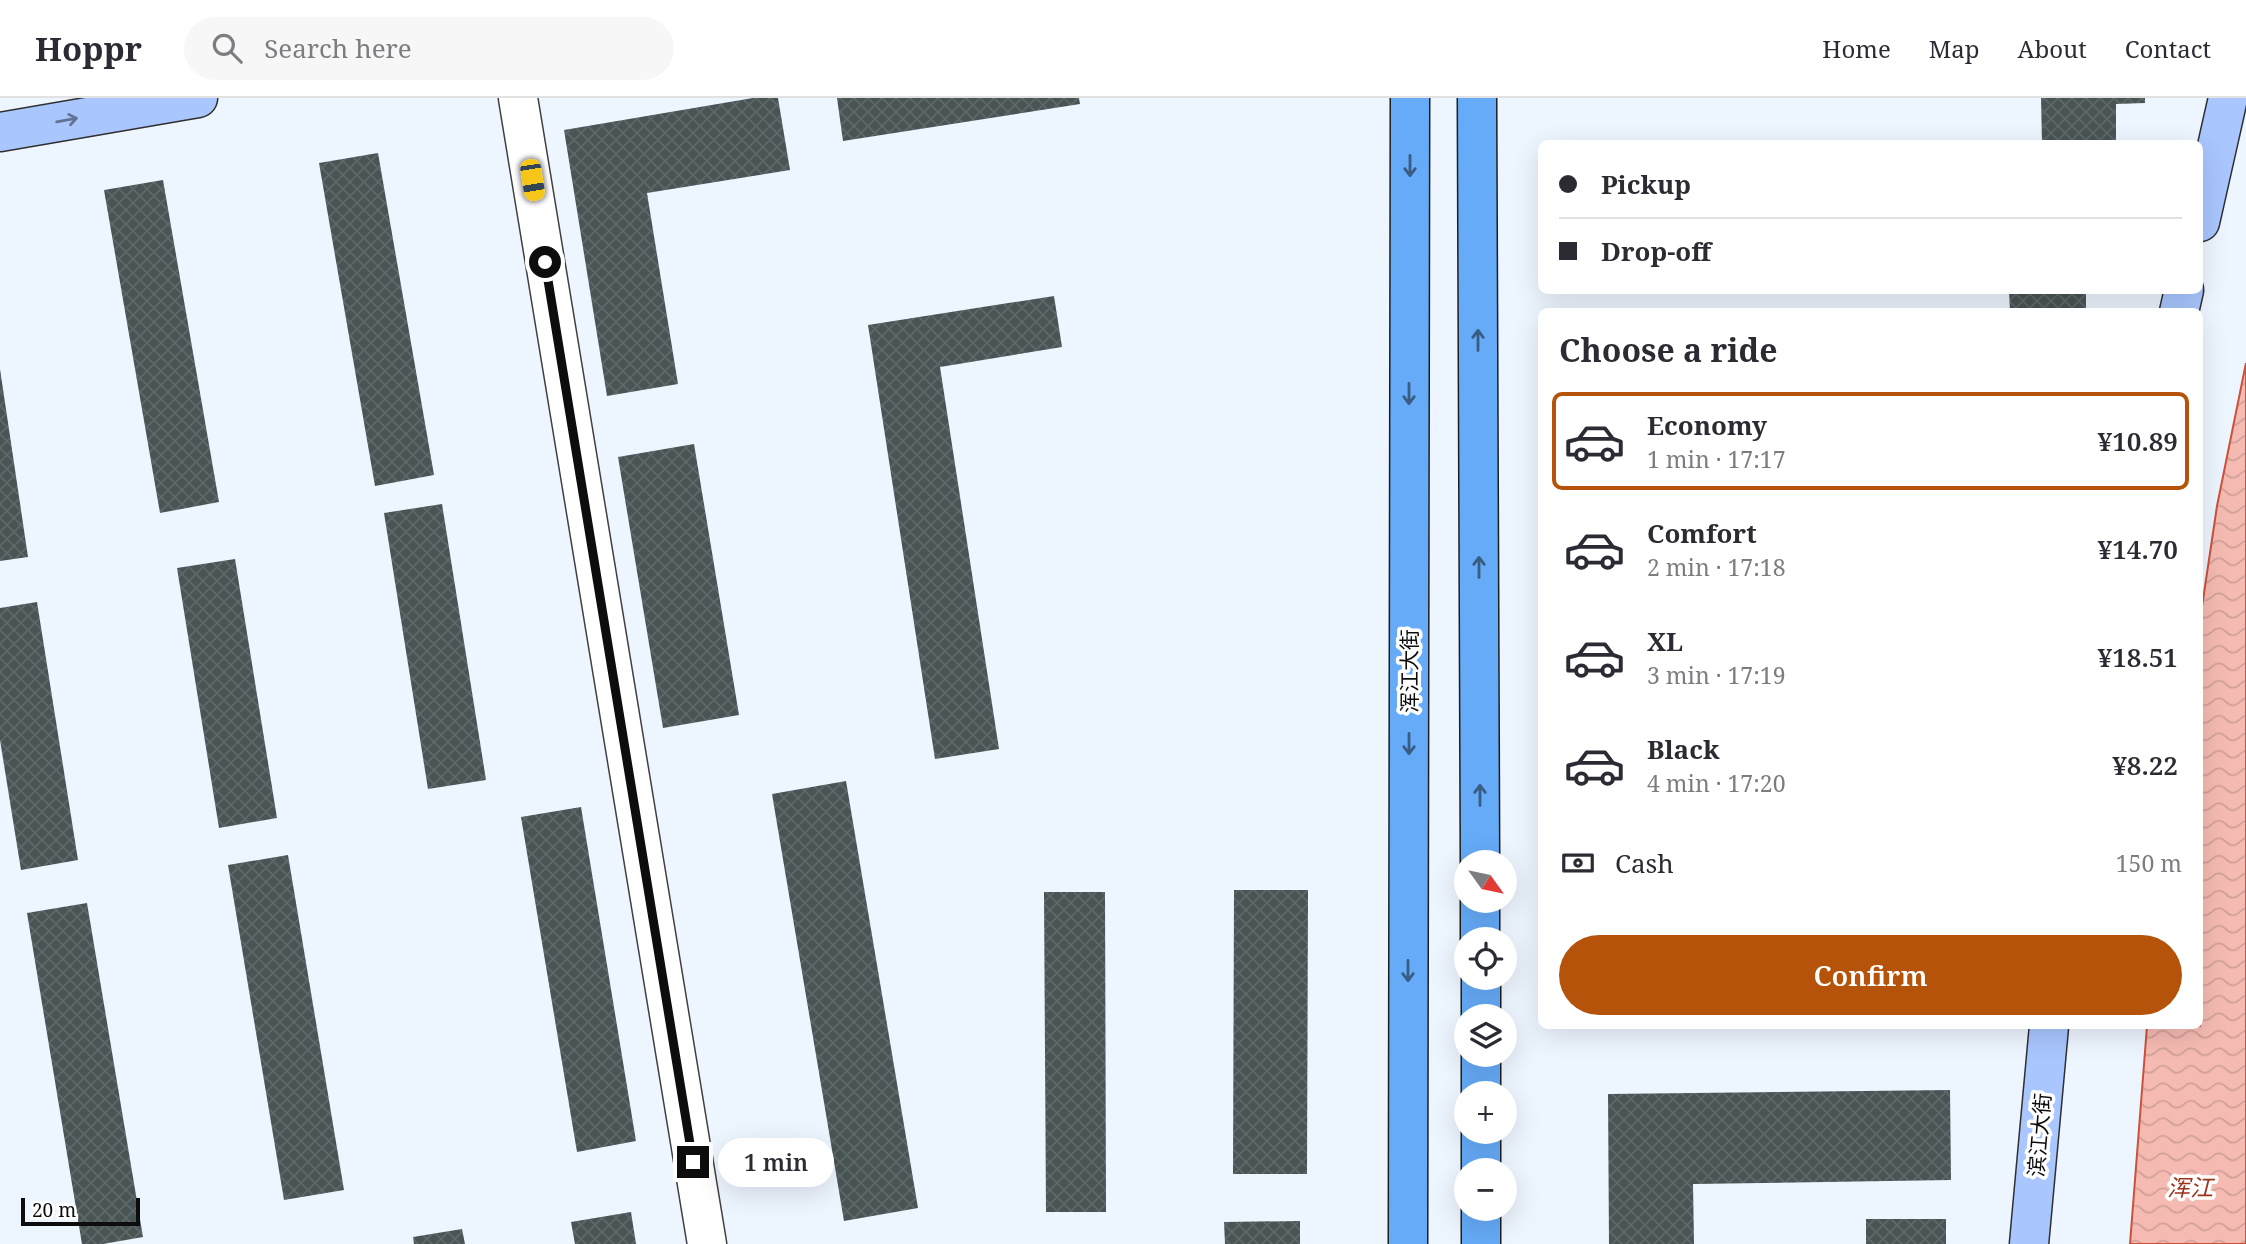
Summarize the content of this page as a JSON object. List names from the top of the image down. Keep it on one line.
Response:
{"streets":{"main road":["浑江大街"],"street":["滨江大街"]},"water":["浑江"],"scale_bar":"20 m","north":"bottom right","page":{"header":"Hoppr","search":"Search here","nav":["Home","Map","About","Contact"],"banner":["Pickup","Drop-off"],"heading":"Choose a ride","list":[{"name":"Economy","note":"1 min · 17:17","value":"¥10.89"},{"name":"Comfort","note":"2 min · 17:18","value":"¥14.70"},{"name":"XL","note":"3 min · 17:19","value":"¥18.51"},{"name":"Black","note":"4 min · 17:20","value":"¥8.22"}],"pay":["Cash","150 m"],"map_buttons":["+","−"],"buttons":"Confirm","bubble":"1 min","scale":"20 m"}}
